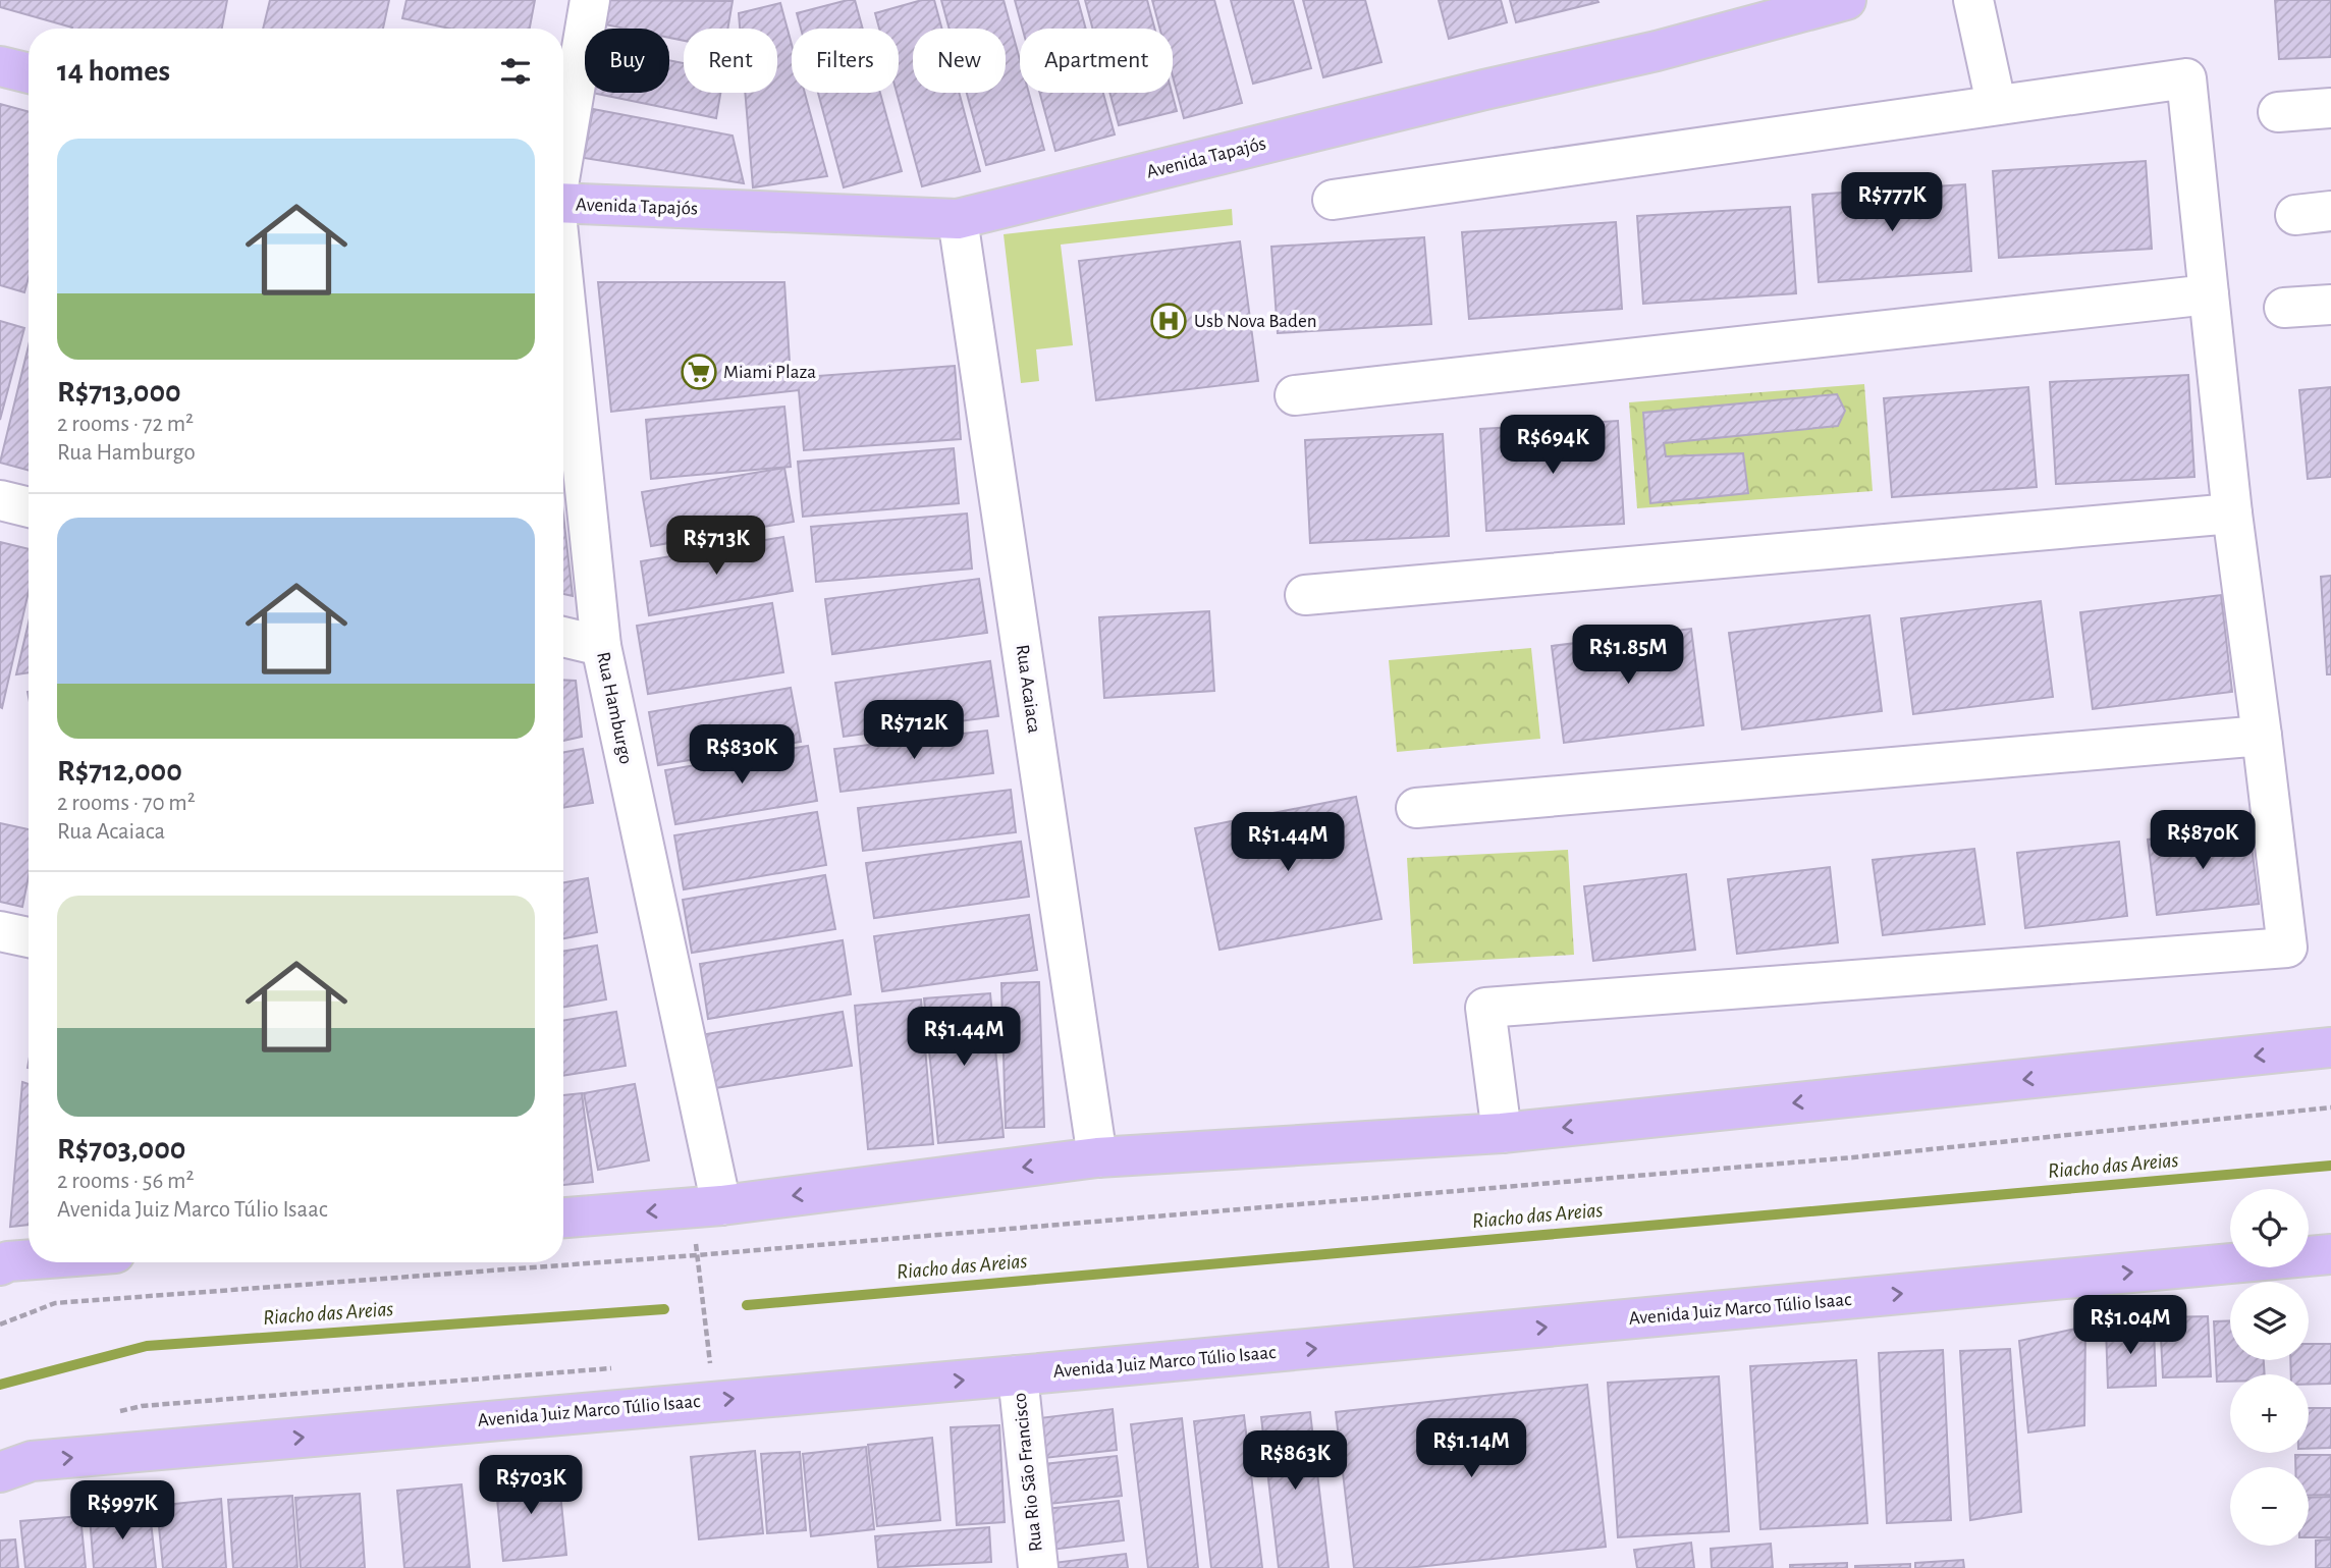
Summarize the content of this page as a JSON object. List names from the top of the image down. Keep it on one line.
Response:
{"streets":{"main road":["Avenida Tapajós","Avenida Juiz Marco Túlio Isaac"],"street":["Rua Acaiaca","Rua Hamburgo","Rua Rio São Francisco"]},"crossings":[["Avenida Tapajós","Rua Acaiaca"],["Avenida Juiz Marco Túlio Isaac","Rua Rio São Francisco"]],"water":["Riacho das Areias"],"places":{"hospital":["Usb Nova Baden"],"supermarket":["Miami Plaza"]},"page":{"chip":["Buy","Rent","Filters","New","Apartment"],"heading":"14 homes","list":[{"name":"R$713,000","note":"2 rooms · 72 m² · Rua Hamburgo"},{"name":"R$712,000","note":"2 rooms · 70 m² · Rua Acaiaca"},{"name":"R$703,000","note":"2 rooms · 56 m² · Avenida Juiz Marco Túlio Isaac"}],"price":["R$777K","R$694K","R$713K","R$1.85M","R$712K","R$830K","R$870K","R$1.44M","R$1.44M","R$1.04M","R$1.14M","R$863K","R$703K","R$997K"],"map_buttons":["+","−"]}}
